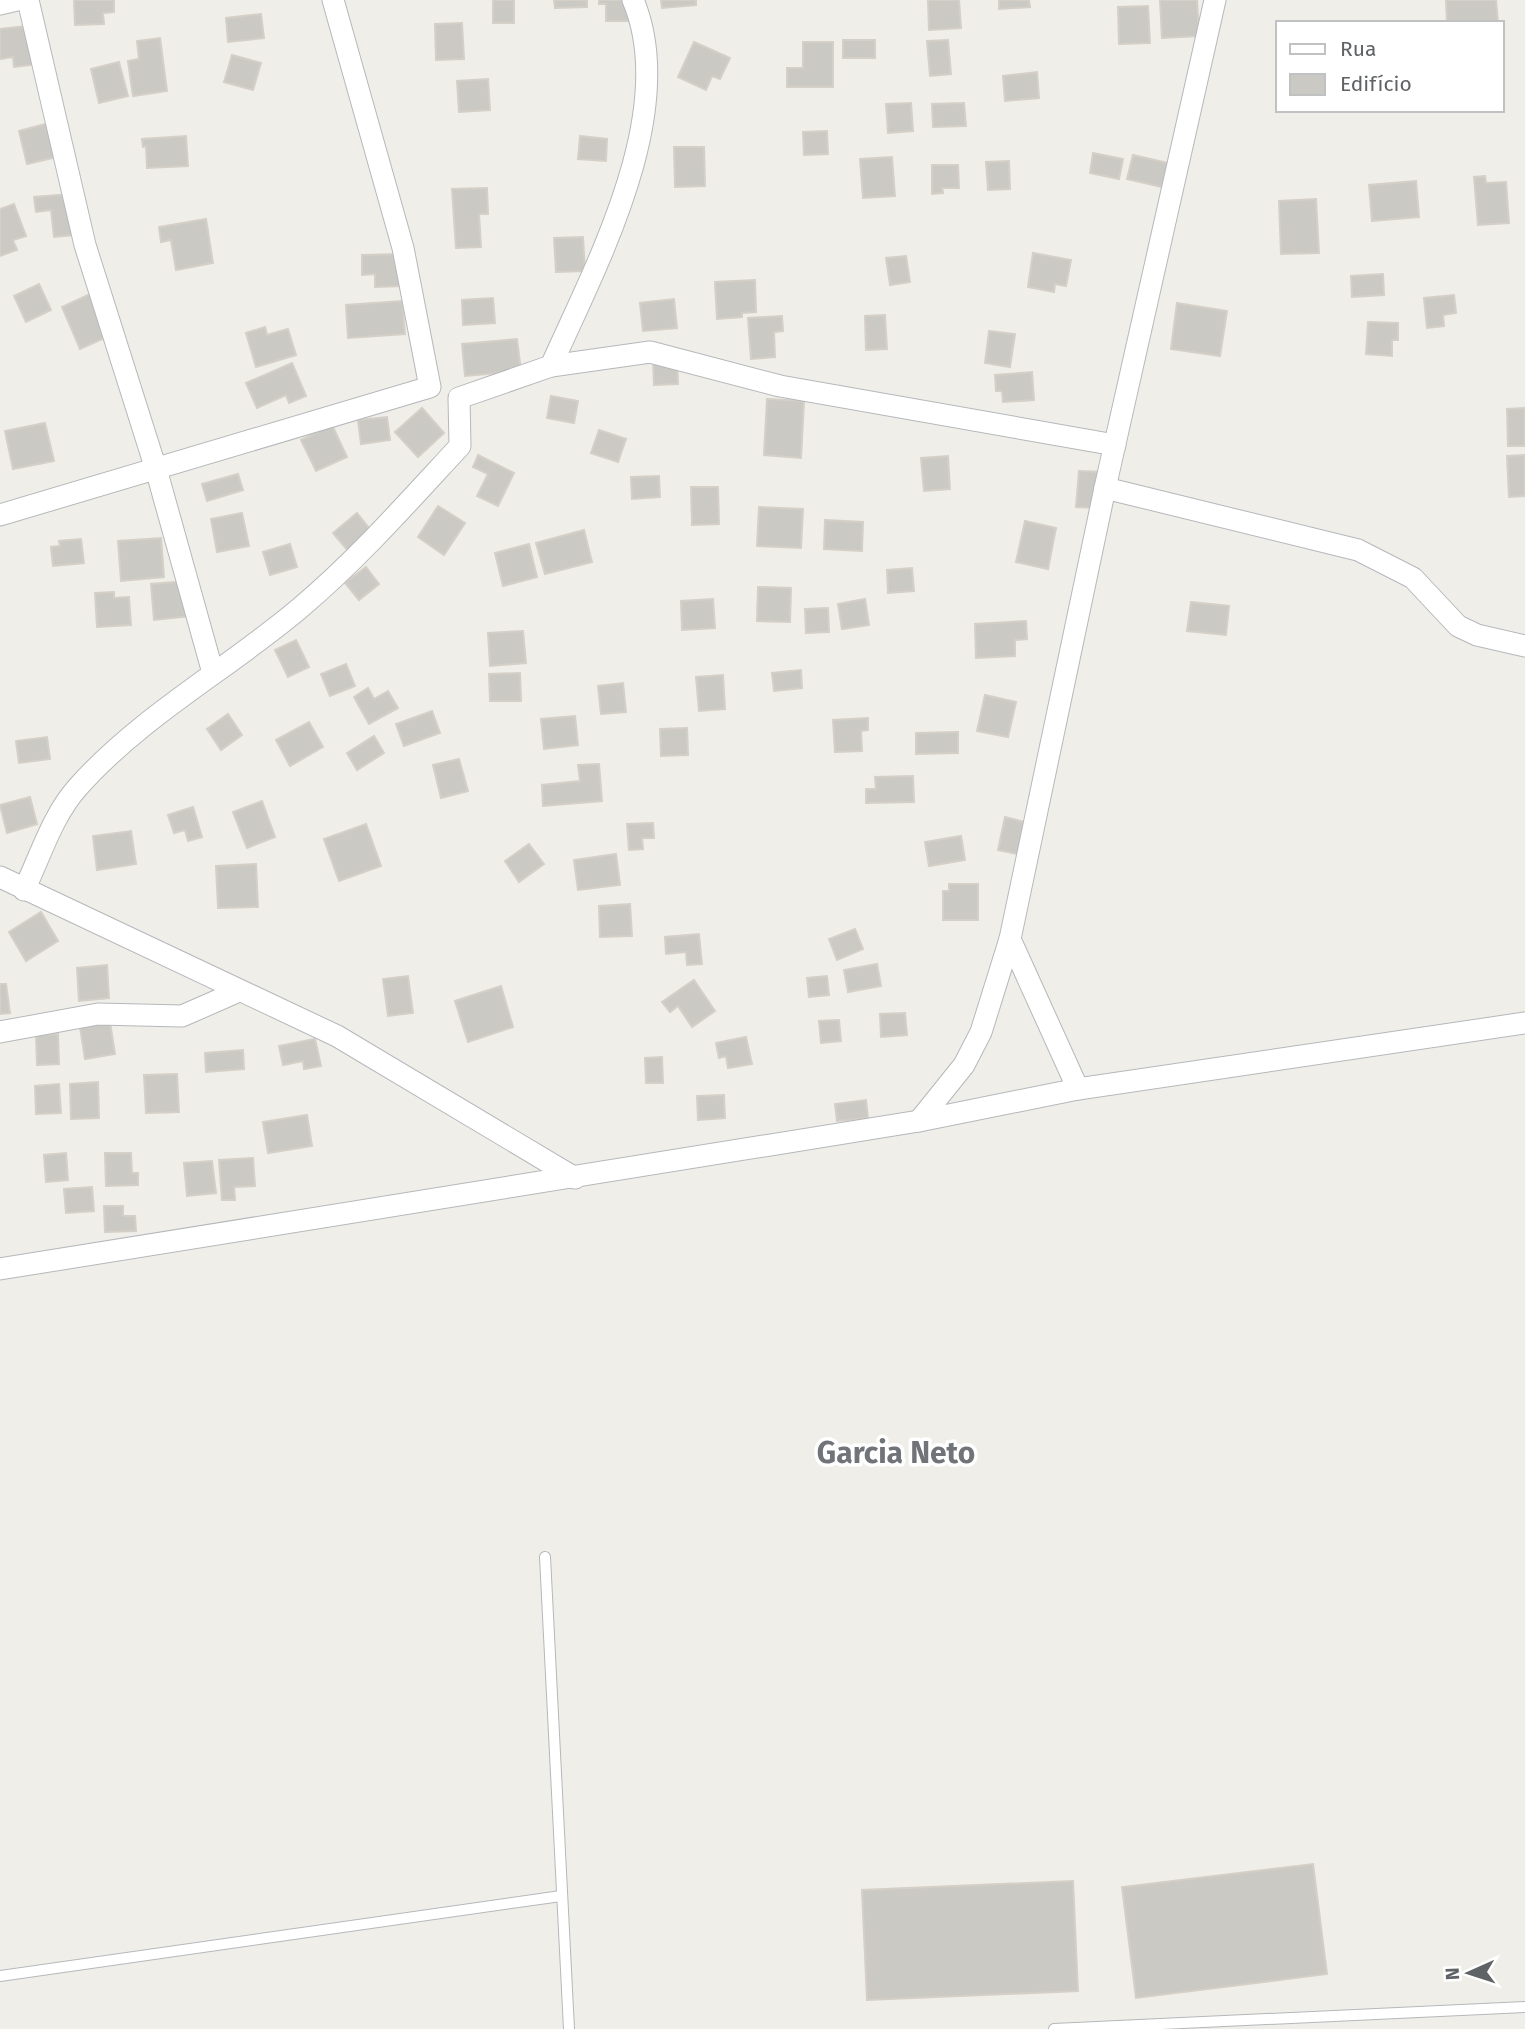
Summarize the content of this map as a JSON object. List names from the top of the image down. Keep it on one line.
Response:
{"districts":["Garcia Neto"],"legend":["Rua","Edifício"],"north":"left"}
